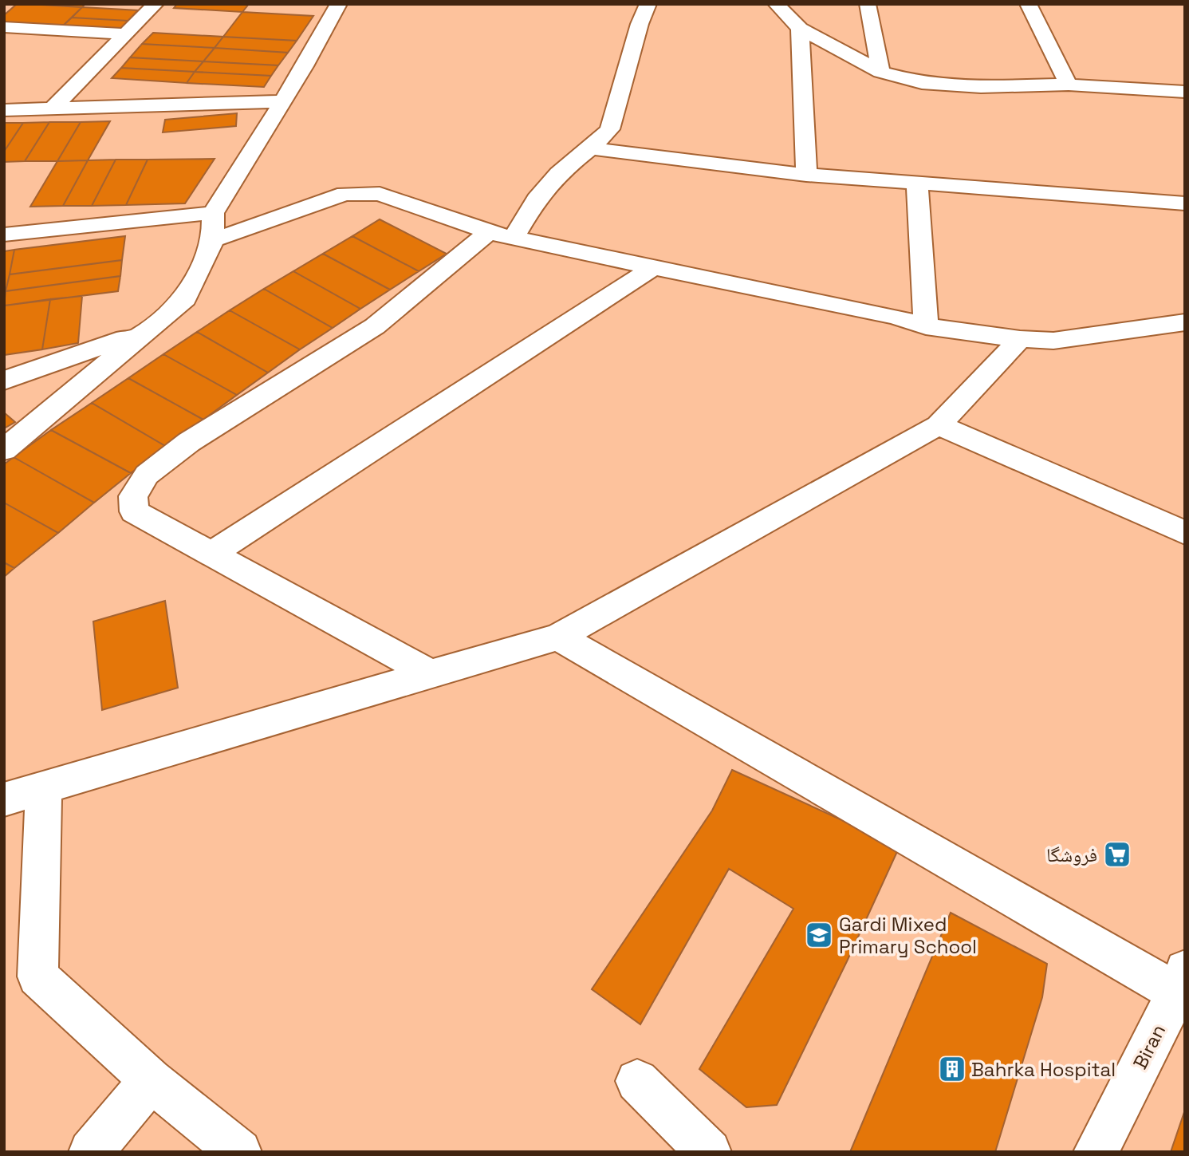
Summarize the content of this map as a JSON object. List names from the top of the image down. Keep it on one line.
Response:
{"streets":{"street":["Biran"]},"places":{"supermarket":["فروشگا"],"school or university":["Gardi Mixed Primary School"],"building":["Bahrka Hospital"]}}
